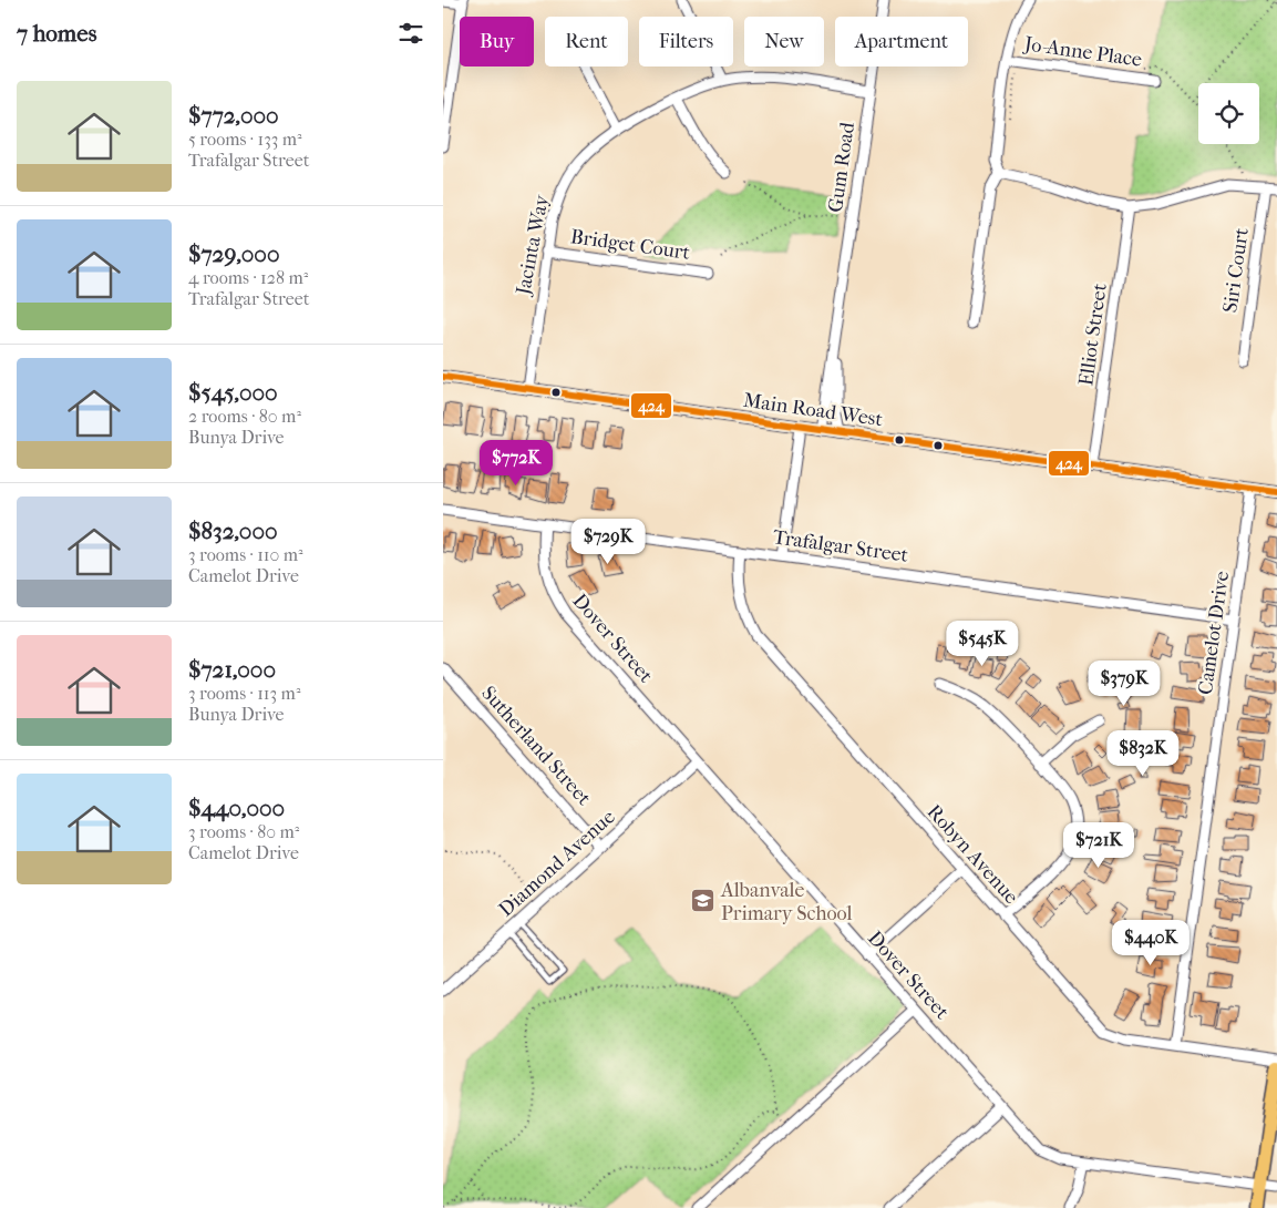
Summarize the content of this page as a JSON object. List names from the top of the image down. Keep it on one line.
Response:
{"streets":{"street":["Jo-Anne Place","Gum Road","Jacinta Way","Bridget Court","Siri Court","Elliot Street","Main Road West","Trafalgar Street","Camelot Drive","Dover Street","Sutherland Street","Robyn Avenue","Diamond Avenue"]},"crossings":[["Gum Road","Jacinta Way"],["Gum Road","Main Road West"],["Jacinta Way","Bridget Court"],["Jacinta Way","Main Road West"],["Elliot Street","Main Road West"],["Main Road West","Camelot Drive"],["Trafalgar Street","Camelot Drive"],["Trafalgar Street","Dover Street"],["Trafalgar Street","Robyn Avenue"],["Camelot Drive","Robyn Avenue"],["Dover Street","Diamond Avenue"],["Sutherland Street","Diamond Avenue"]],"places":{"school or university":["Albanvale Primary School"]},"lines":["transit line 424"],"page":{"heading":"7 homes","chip":["Buy","Rent","Filters","New","Apartment"],"list":[{"name":"$772,000","note":"5 rooms · 133 m² · Trafalgar Street"},{"name":"$729,000","note":"4 rooms · 128 m² · Trafalgar Street"},{"name":"$545,000","note":"2 rooms · 80 m² · Bunya Drive"},{"name":"$832,000","note":"3 rooms · 110 m² · Camelot Drive"},{"name":"$721,000","note":"3 rooms · 113 m² · Bunya Drive"},{"name":"$440,000","note":"3 rooms · 80 m² · Camelot Drive"}],"price":["$772K","$729K","$545K","$379K","$832K","$721K","$440K"]}}
